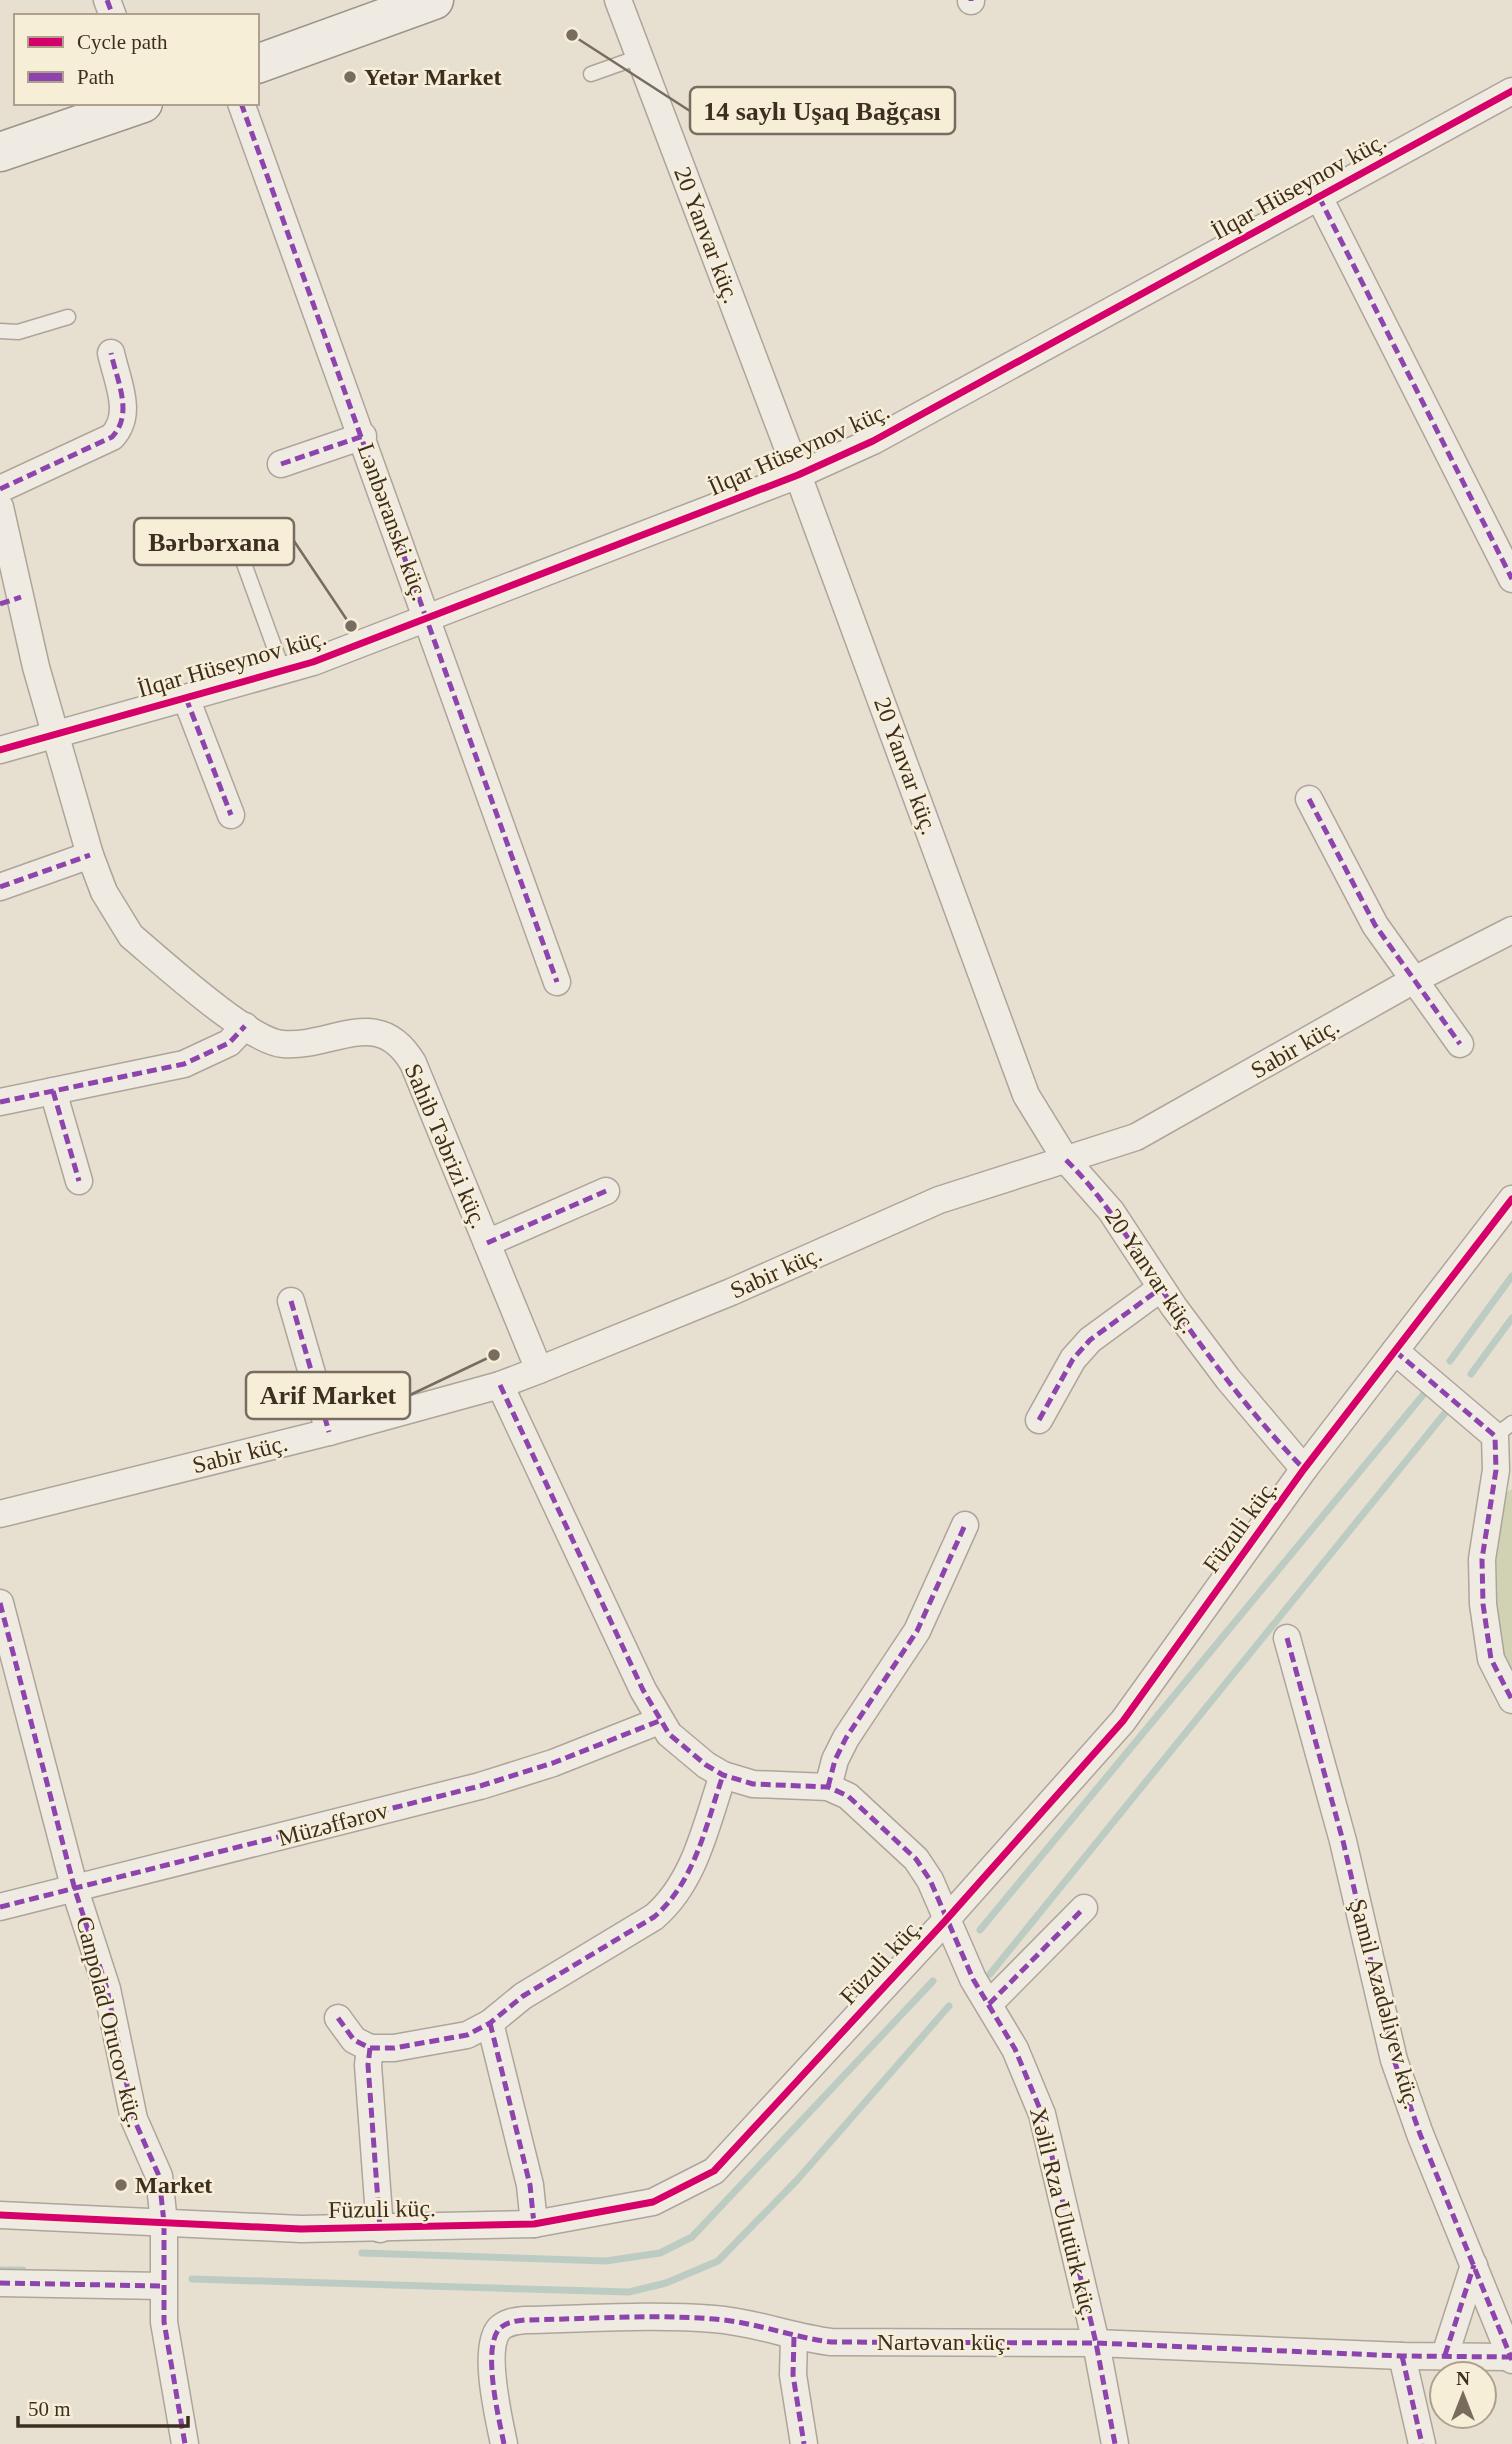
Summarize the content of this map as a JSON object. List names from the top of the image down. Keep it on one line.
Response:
{"streets":{"street":["İlqar Hüseynov küç.","20 Yanvar küç.","Lənbəranski küç.","Sabir küç.","Sahib Təbrizi küç.","Füzuli küç.","Müzəffərov","Şamil Azadəliyev küç.","Canpolad Orucov küç.","Xəlil Rza Ulutürk küç.","Nartəvan küç."]},"crossings":[["İlqar Hüseynov küç.","20 Yanvar küç."],["İlqar Hüseynov küç.","Lənbəranski küç."],["İlqar Hüseynov küç.","Sahib Təbrizi küç."],["20 Yanvar küç.","Sabir küç."],["20 Yanvar küç.","Füzuli küç."],["Sabir küç.","Sahib Təbrizi küç."],["Füzuli küç.","Canpolad Orucov küç."],["Füzuli küç.","Xəlil Rza Ulutürk küç."],["Müzəffərov","Canpolad Orucov küç."],["Şamil Azadəliyev küç.","Nartəvan küç."],["Xəlil Rza Ulutürk küç.","Nartəvan küç."]],"places":["14 saylı Uşaq Bağçası","Yetər Market","Bərbərxana","Arif Market","Market"],"legend":["Cycle path","Path"],"scale_bar":"50 m","north":"top"}
